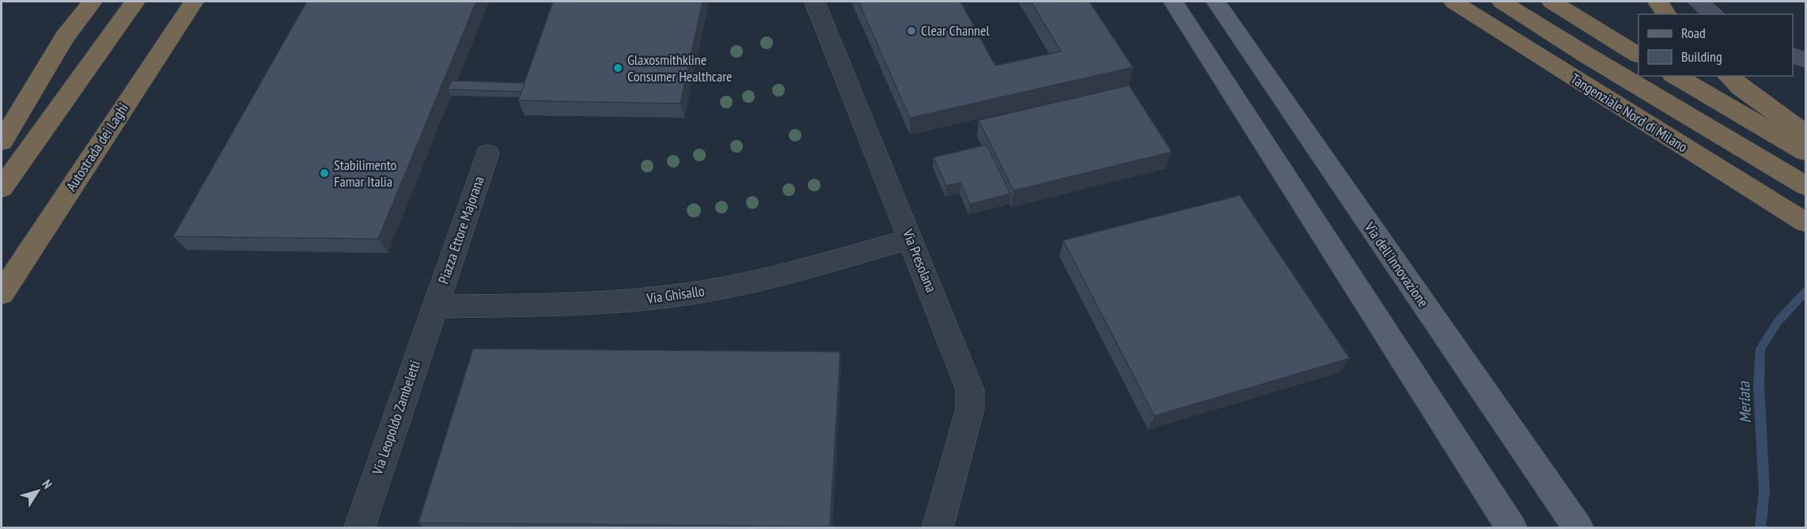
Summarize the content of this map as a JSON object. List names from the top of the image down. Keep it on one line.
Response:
{"streets":{"highway":["Tangenziale Nord di Milano","Autostrada dei Laghi"],"main road":["Via dell'Innovazione"],"street":["Piazza Ettore Majorana","Via Presolana","Via Ghisallo","Via Leopoldo Zambeletti"]},"crossings":[["Piazza Ettore Majorana","Via Ghisallo"],["Piazza Ettore Majorana","Via Leopoldo Zambeletti"],["Via Presolana","Via Ghisallo"],["Via Ghisallo","Via Leopoldo Zambeletti"]],"water":["Merlata"],"places":["Clear Channel","Glaxosmithkline Consumer Healthcare","Stabilimento Famar Italia"],"legend":["Road","Building"],"north":"top right"}
